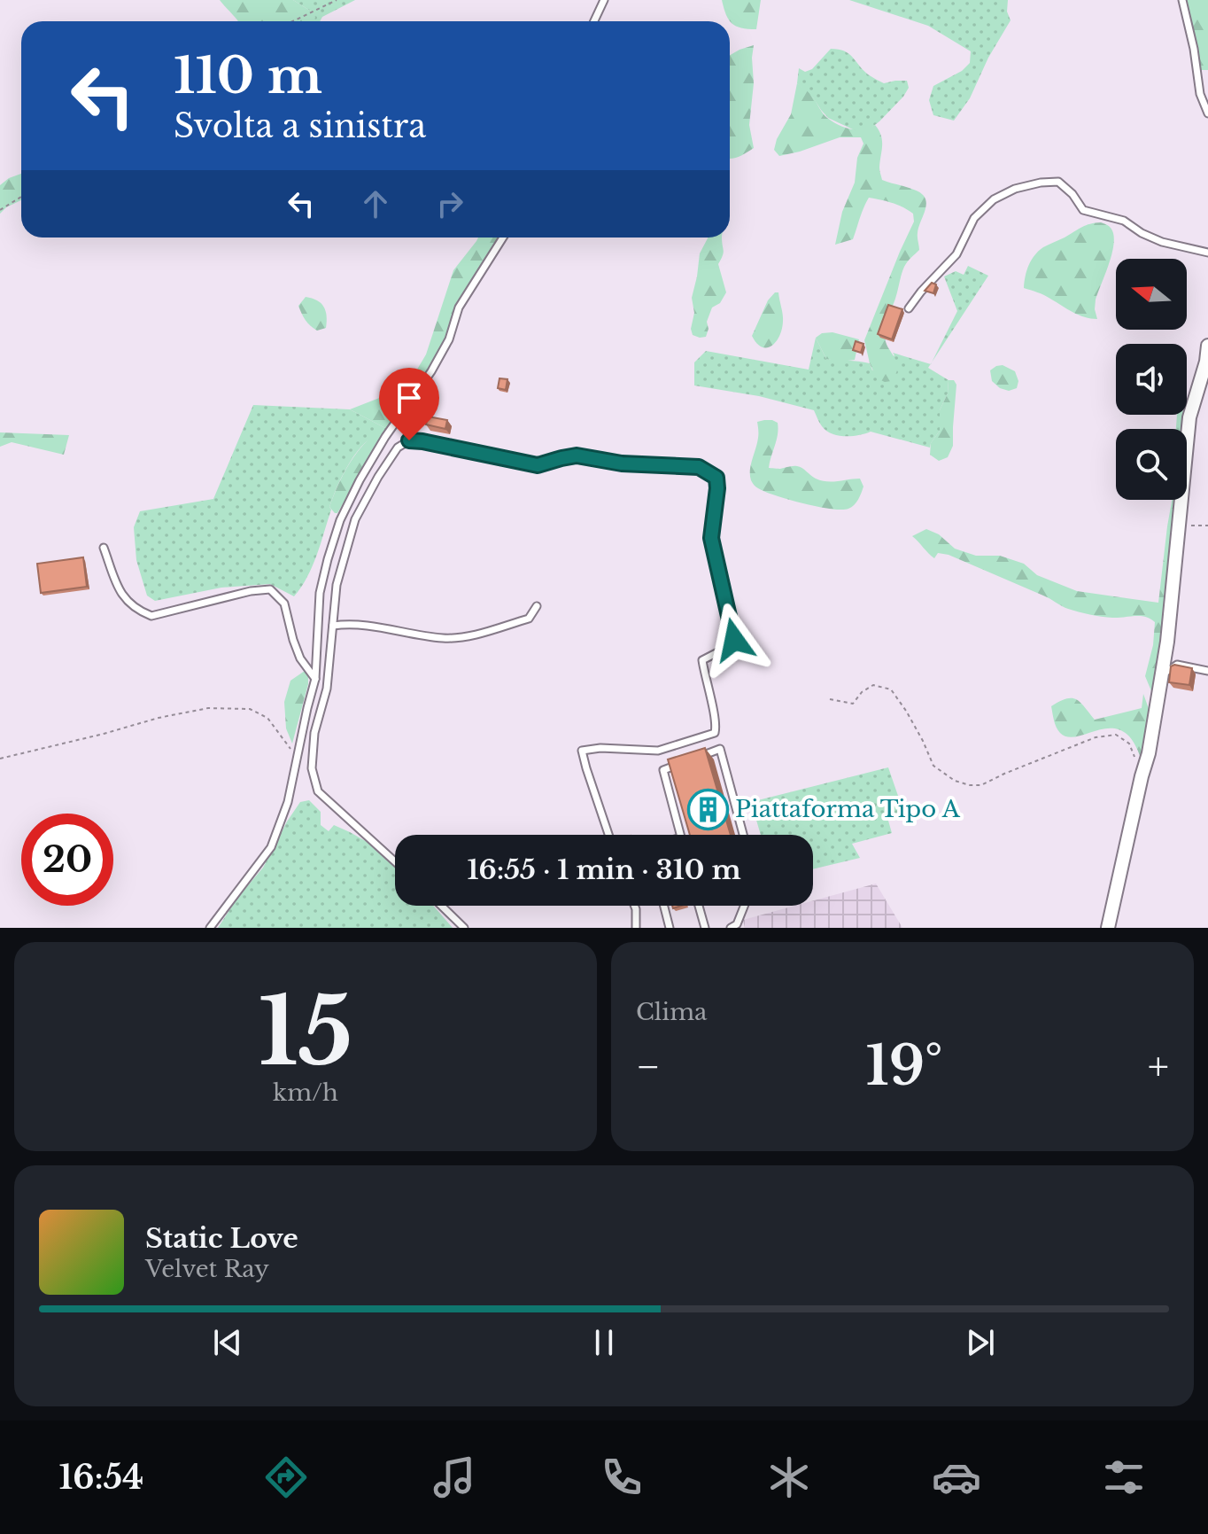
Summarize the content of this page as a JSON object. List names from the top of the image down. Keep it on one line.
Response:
{"places":{"building":["Piattaforma Tipo A"]},"north":"left","page":{"turn":["110 m","Svolta a sinistra"],"limit":"20","trip":"16:55 · 1 min · 310 m","tile":[["15","km/h"],"Clima"],"heat":["−","19°","+"],"song":["Static Love","Velvet Ray"],"tabs":"16:54"}}
